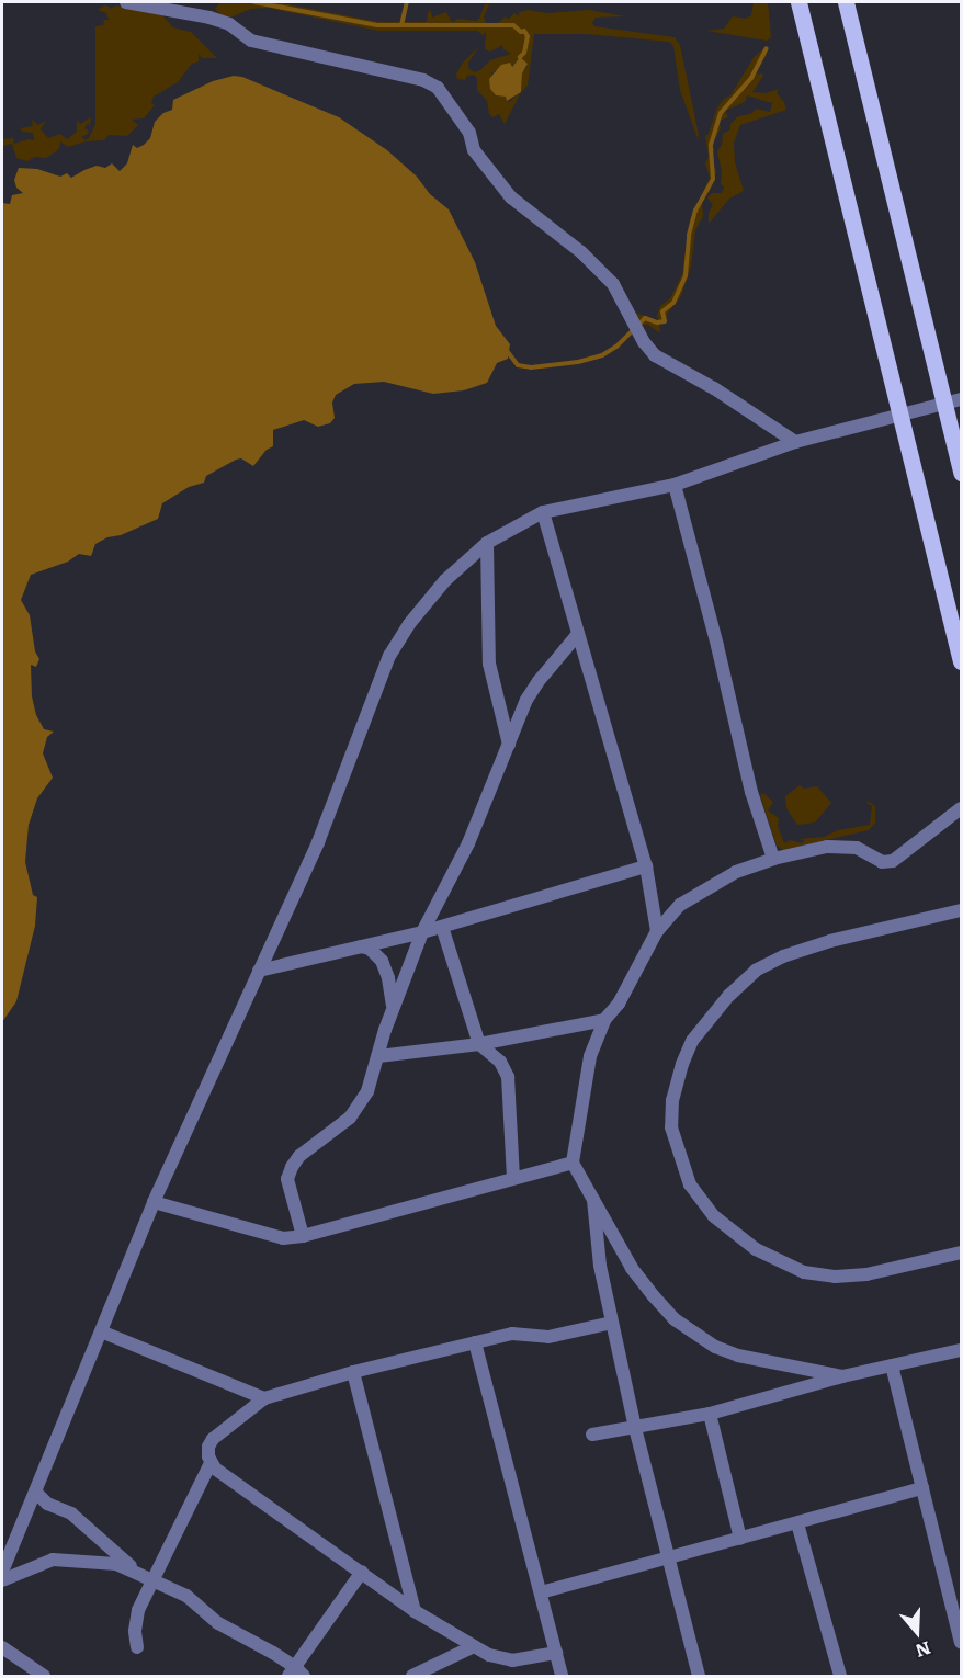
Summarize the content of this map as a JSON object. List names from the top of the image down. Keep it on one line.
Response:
{"north":"bottom"}
